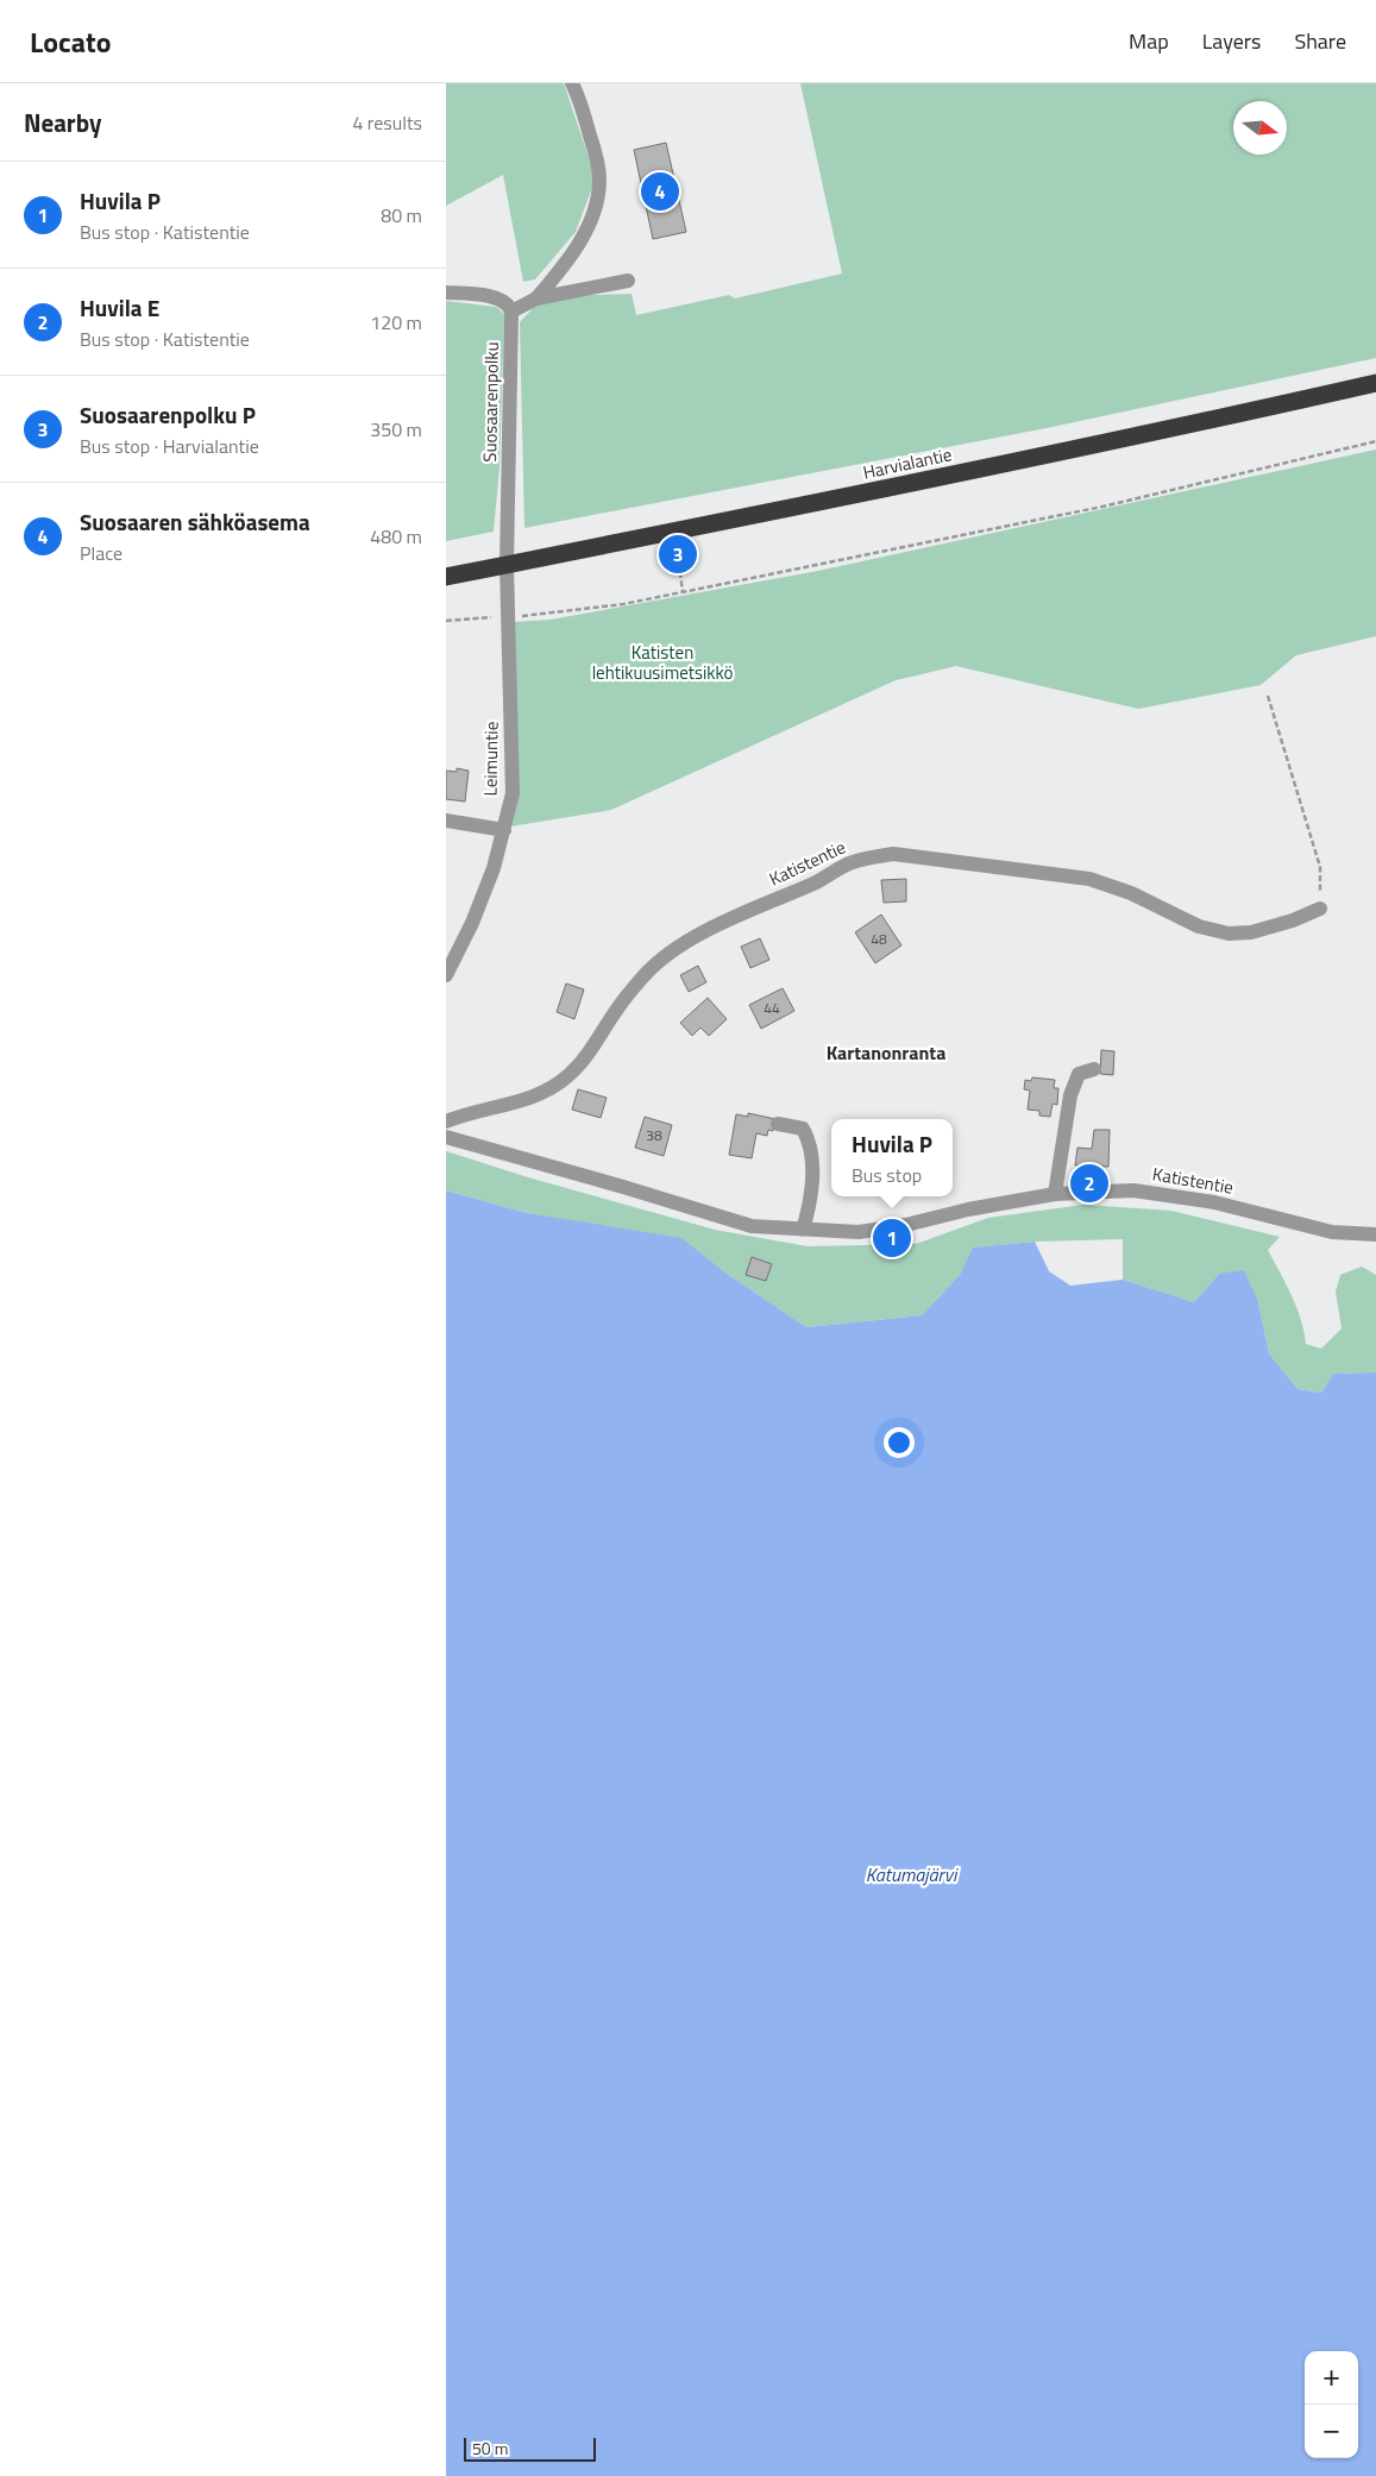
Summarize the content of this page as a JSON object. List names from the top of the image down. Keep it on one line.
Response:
{"streets":{"highway":["Harvialantie"],"street":["Suosaarenpolku","Leimuntie","Katistentie"]},"crossings":[["Suosaarenpolku","Harvialantie"],["Suosaarenpolku","Leimuntie"],["Harvialantie","Leimuntie"]],"districts":["Kartanonranta"],"water":["Katumajärvi"],"parks":["Katisten lehtikuusimetsikkö"],"house_numbers":["48","44","38"],"scale_bar":"50 m","north":"right","page":{"header":"Locato","nav":["Map","Layers","Share"],"heading":["Nearby","4 results"],"list":[{"mark":"1","name":"Huvila P","note":"Bus stop · Katistentie","value":"80 m"},{"mark":"2","name":"Huvila E","note":"Bus stop · Katistentie","value":"120 m"},{"mark":"3","name":"Suosaarenpolku P","note":"Bus stop · Harvialantie","value":"350 m"},{"mark":"4","name":"Suosaaren sähköasema","note":"Place","value":"480 m"}],"pins":["4","3","2","1"],"popup":["Huvila P","Bus stop"],"map_buttons":["+","−"],"scale":"50 m"}}
